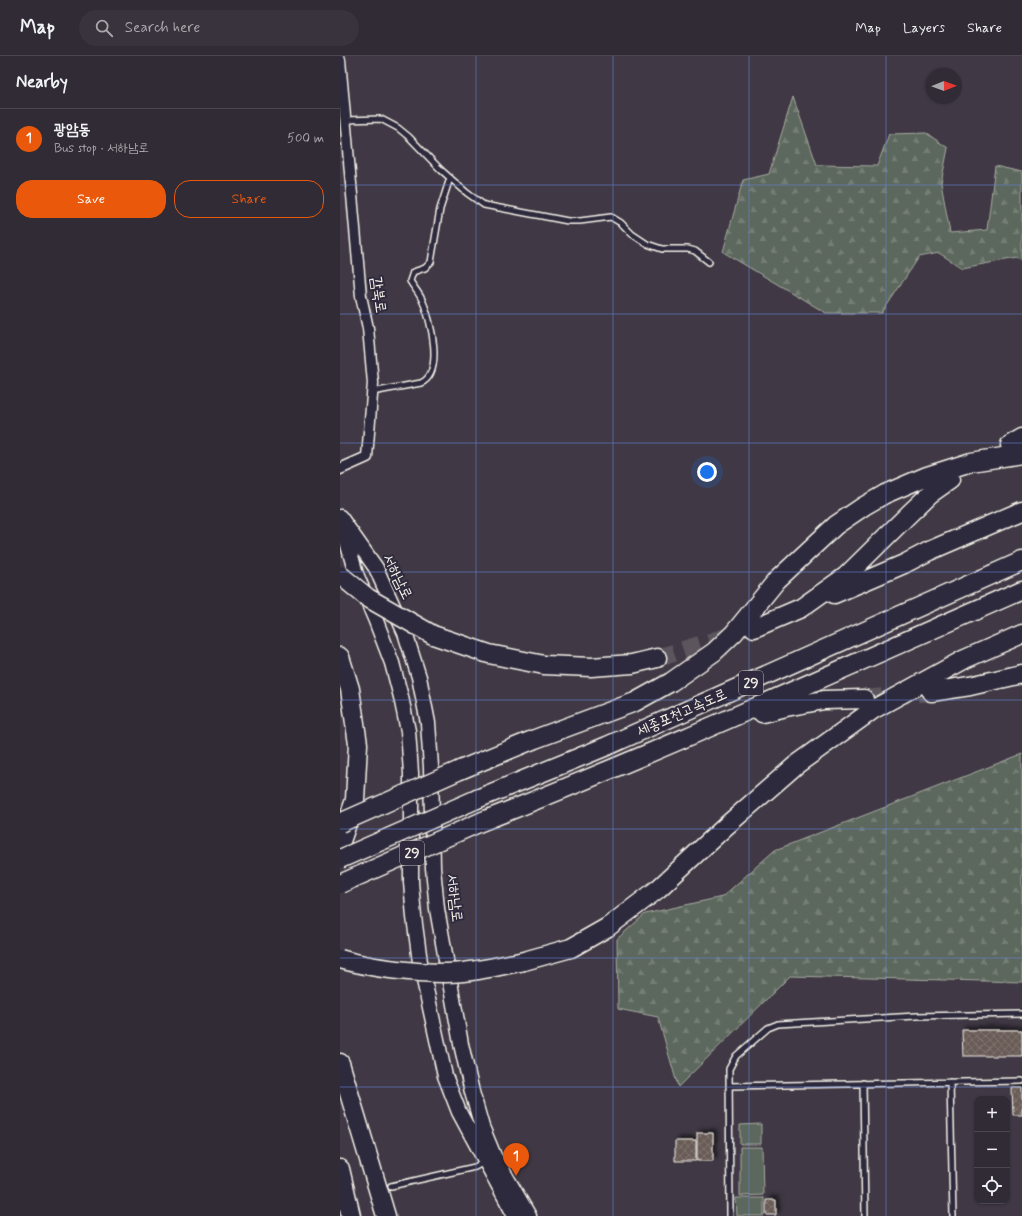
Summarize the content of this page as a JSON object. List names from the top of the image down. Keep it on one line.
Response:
{"streets":{"highway":["29","세종포천고속도로"],"main road":["서하남로"],"street":["감북로"]},"north":"right","page":{"header":"Map","search":"Search here","nav":["Map","Layers","Share"],"heading":"Nearby","list":[{"mark":"1","name":"광암동","note":"Bus stop · 서하남로","value":"500 m"}],"buttons":["Save","Share"],"map_buttons":["+","−"],"pins":"1"}}
